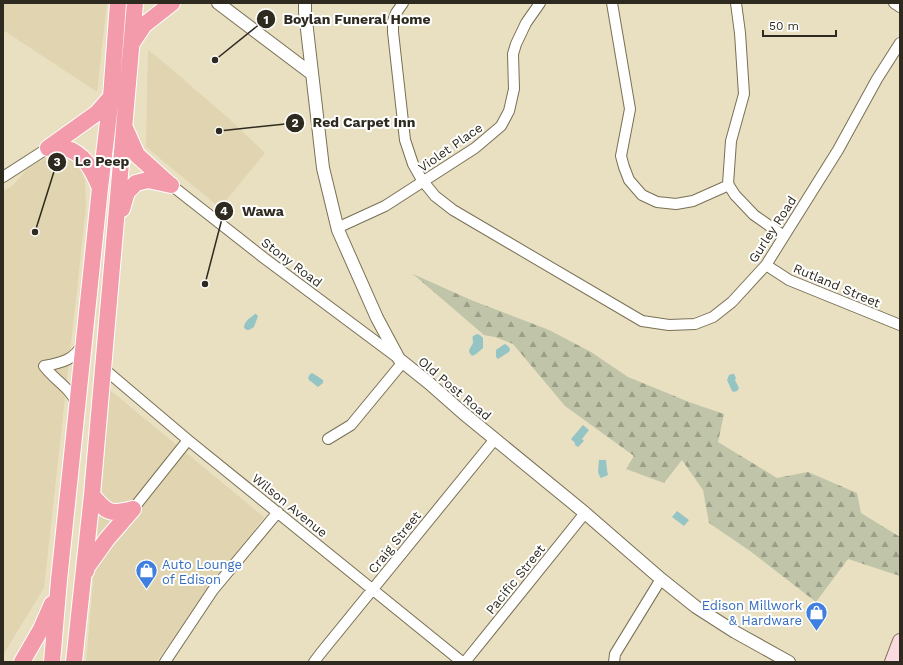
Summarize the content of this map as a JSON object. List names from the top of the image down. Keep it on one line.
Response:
{"streets":{"street":["Violet Place","Gurley Road","Stony Road","Rutland Street","Old Post Road","Wilson Avenue","Craig Street","Pacific Street"]},"crossings":[["Violet Place","Gurley Road"],["Violet Place","Old Post Road"],["Gurley Road","Rutland Street"],["Stony Road","Old Post Road"],["Old Post Road","Craig Street"],["Old Post Road","Pacific Street"],["Wilson Avenue","Craig Street"],["Wilson Avenue","Pacific Street"]],"places":{"other":["Boylan Funeral Home","Red Carpet Inn","Le Peep","Wawa"],"shop":["Auto Lounge of Edison","Edison Millwork & Hardware"]},"scale_bar":"50 m"}
